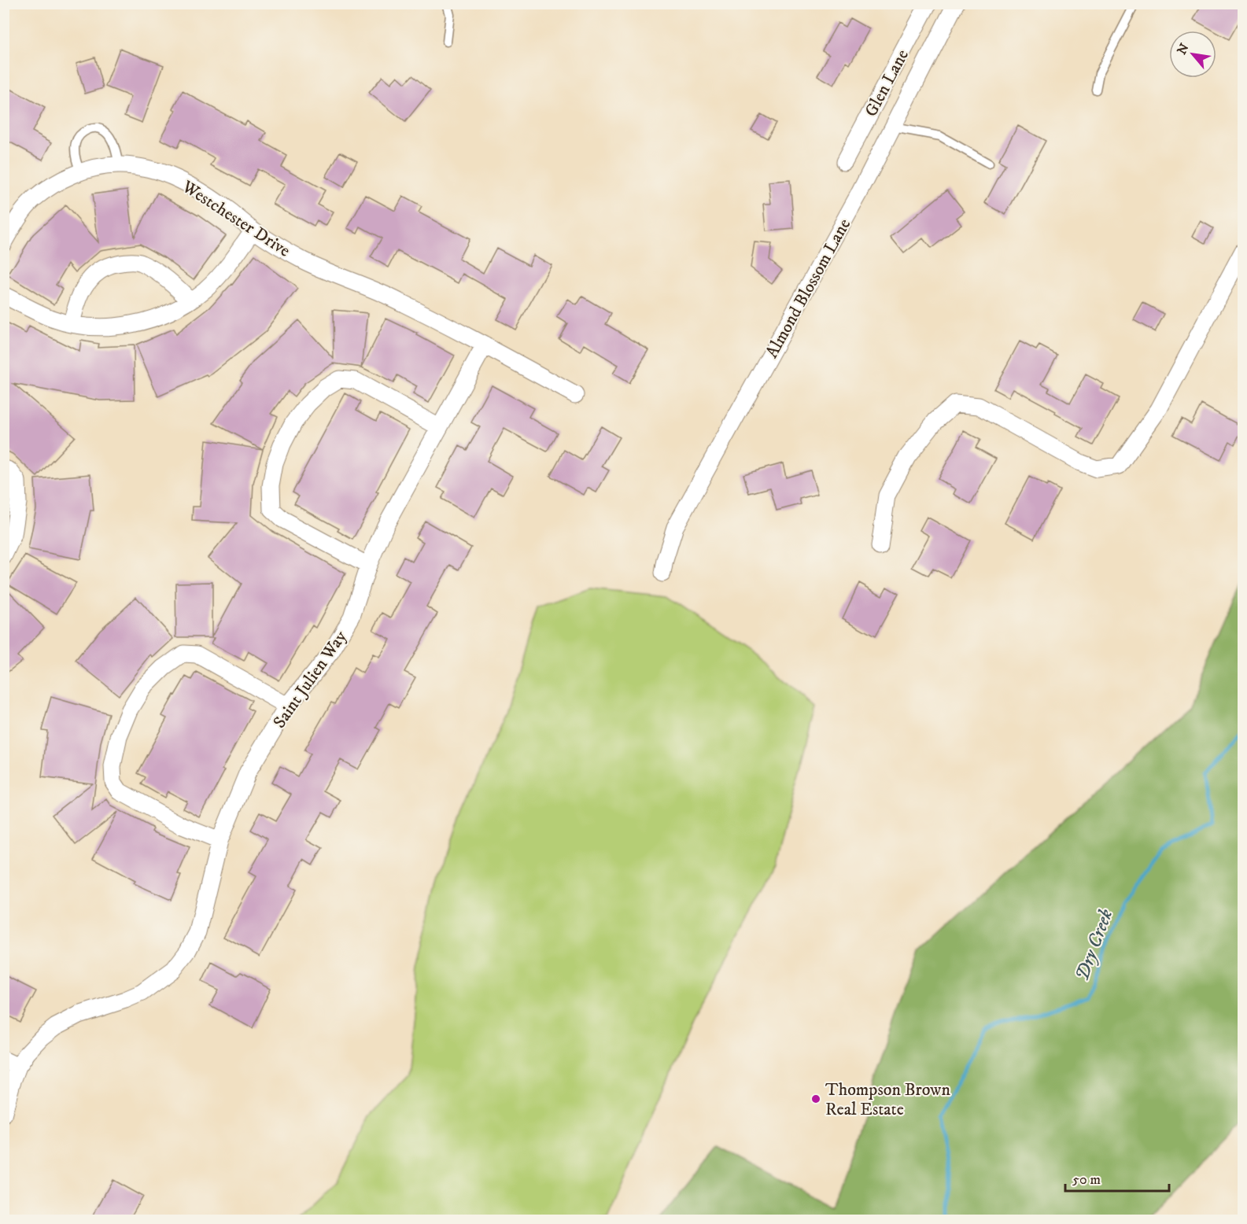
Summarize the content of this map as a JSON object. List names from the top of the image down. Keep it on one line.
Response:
{"streets":{"street":["Glen Lane","Westchester Drive","Almond Blossom Lane","Saint Julien Way"]},"crossings":[["Westchester Drive","Saint Julien Way"]],"water":["Dry Creek"],"places":["Thompson Brown Real Estate"],"scale_bar":"50 m","north":"top left"}
